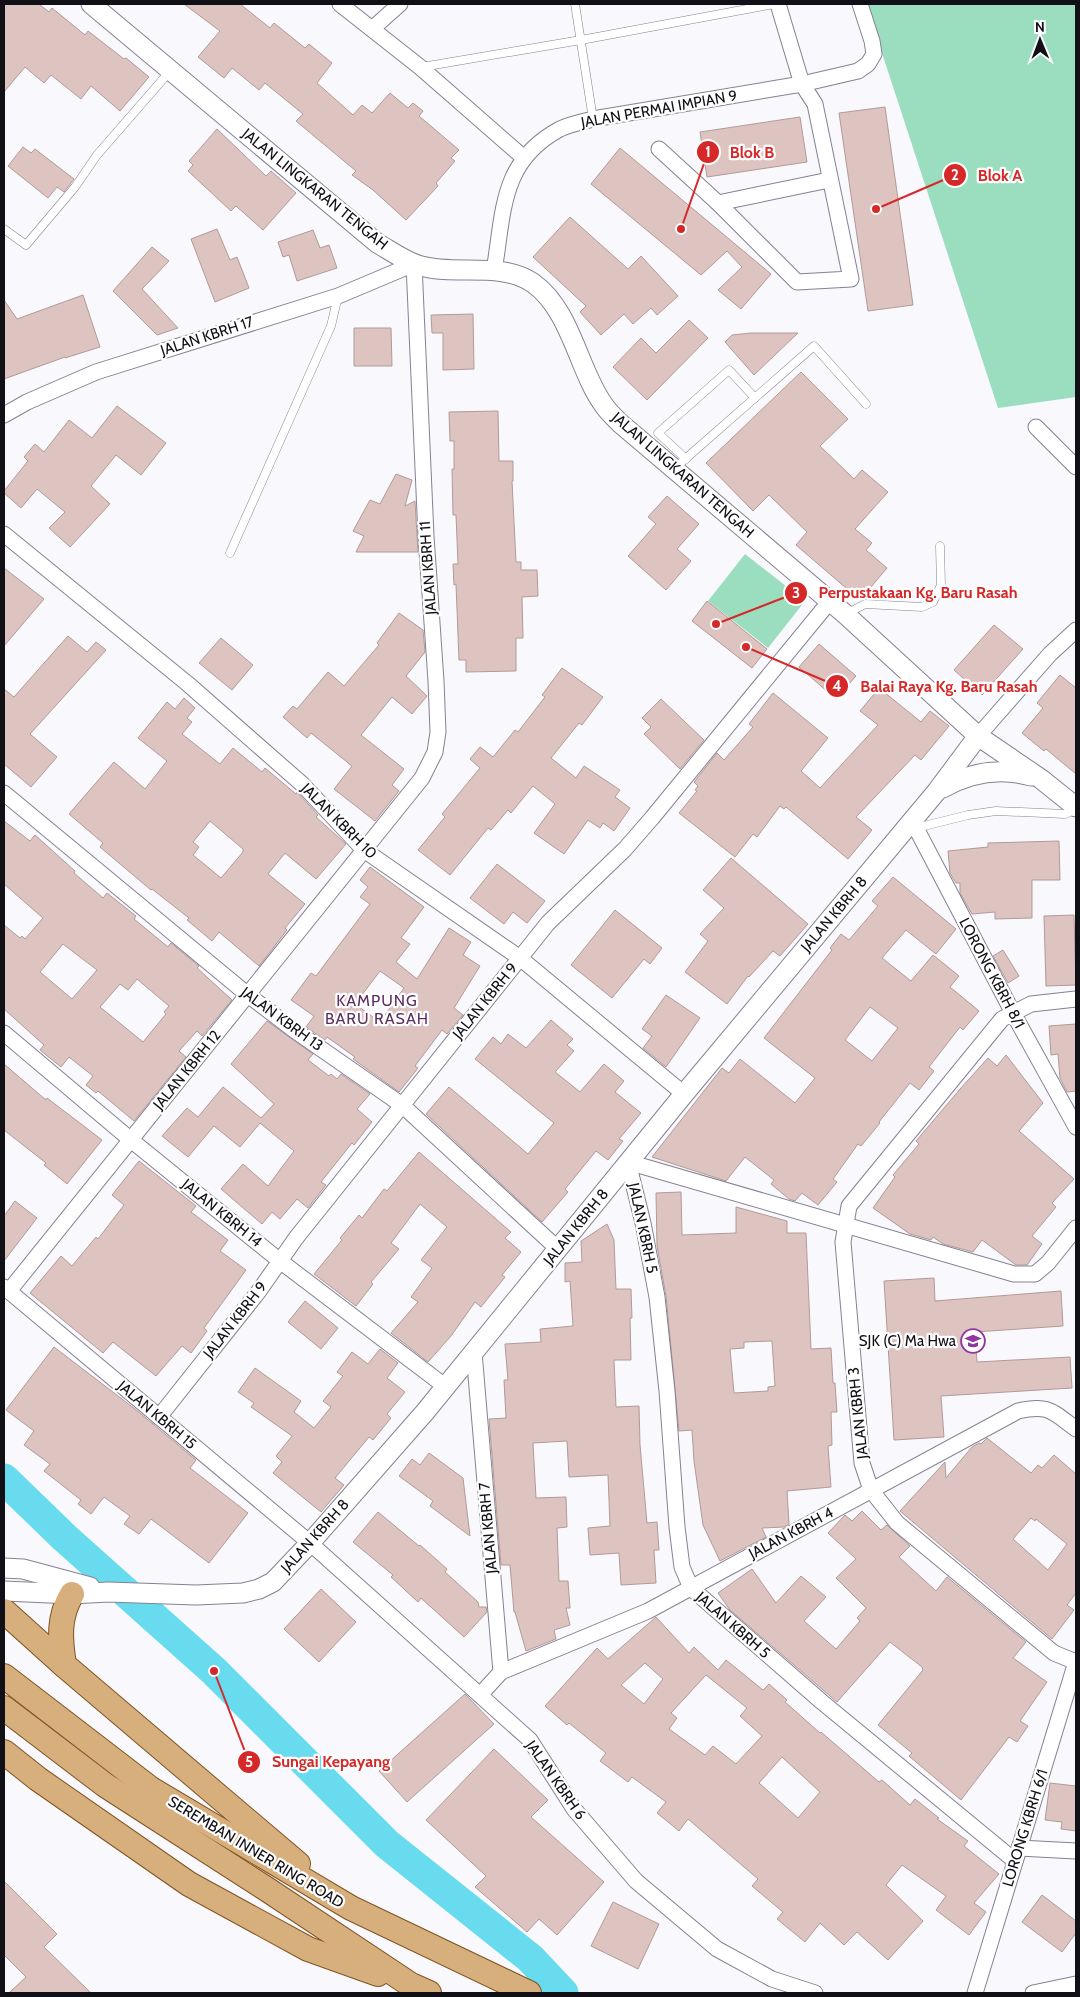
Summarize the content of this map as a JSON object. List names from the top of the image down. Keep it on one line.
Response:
{"streets":{"main road":["SEREMBAN INNER RING ROAD"],"street":["JALAN PERMAI IMPIAN 9","JALAN LINGKARAN TENGAH","JALAN KBRH 17","JALAN KBRH 11","JALAN KBRH 10","JALAN KBRH 8","LORONG KBRH 8/1","JALAN KBRH 9","JALAN KBRH 13","JALAN KBRH 12","JALAN KBRH 14","JALAN KBRH 5","JALAN KBRH 3","JALAN KBRH 15","JALAN KBRH 7","JALAN KBRH 4","JALAN KBRH 6","LORONG KBRH 6/1"]},"crossings":[["JALAN PERMAI IMPIAN 9","JALAN LINGKARAN TENGAH"],["JALAN LINGKARAN TENGAH","JALAN KBRH 17"],["JALAN LINGKARAN TENGAH","JALAN KBRH 11"],["JALAN LINGKARAN TENGAH","JALAN KBRH 8"],["JALAN LINGKARAN TENGAH","JALAN KBRH 9"],["JALAN KBRH 17","JALAN KBRH 11"],["JALAN KBRH 11","JALAN KBRH 10"],["JALAN KBRH 11","JALAN KBRH 12"],["JALAN KBRH 10","JALAN KBRH 8"],["JALAN KBRH 10","JALAN KBRH 9"],["JALAN KBRH 10","JALAN KBRH 12"],["JALAN KBRH 8","LORONG KBRH 8/1"],["JALAN KBRH 8","JALAN KBRH 13"],["JALAN KBRH 8","JALAN KBRH 14"],["JALAN KBRH 8","JALAN KBRH 5"],["JALAN KBRH 8","JALAN KBRH 15"],["JALAN KBRH 8","JALAN KBRH 7"],["JALAN KBRH 8","JALAN KBRH 6"],["LORONG KBRH 8/1","JALAN KBRH 3"],["JALAN KBRH 9","JALAN KBRH 13"],["JALAN KBRH 9","JALAN KBRH 14"],["JALAN KBRH 9","JALAN KBRH 15"],["JALAN KBRH 13","JALAN KBRH 12"],["JALAN KBRH 12","JALAN KBRH 14"],["JALAN KBRH 12","JALAN KBRH 15"],["JALAN KBRH 5","JALAN KBRH 4"],["JALAN KBRH 5","LORONG KBRH 6/1"],["JALAN KBRH 3","JALAN KBRH 4"],["JALAN KBRH 3","LORONG KBRH 6/1"],["JALAN KBRH 15","JALAN KBRH 6"],["JALAN KBRH 7","JALAN KBRH 4"]],"districts":["KAMPUNG BARU RASAH"],"places":{"other":["Blok A","Blok B","Perpustakaan Kg. Baru Rasah","Balai Raya Kg. Baru Rasah","Sungai Kepayang"],"school or university":["SJK (C) Ma Hwa"]},"north":"top"}
